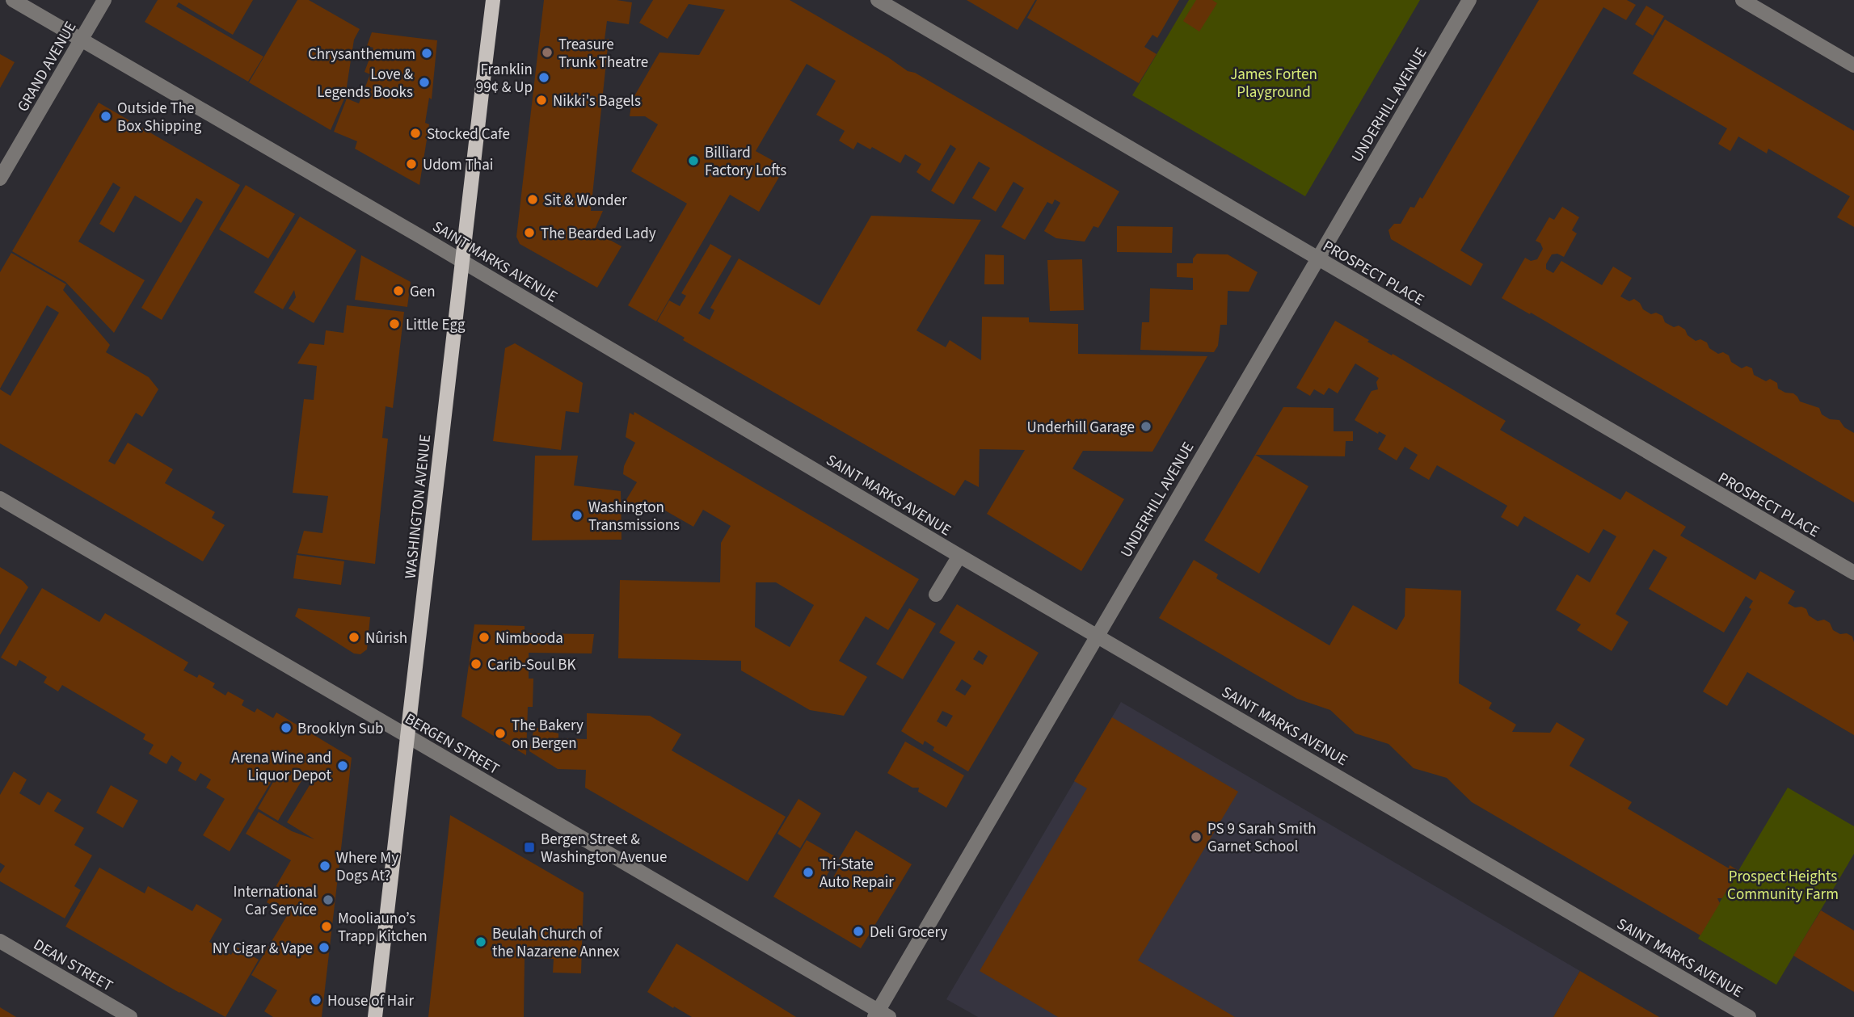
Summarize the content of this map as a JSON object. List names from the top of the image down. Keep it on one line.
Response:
{"streets":{"main road":["WASHINGTON AVENUE"],"street":["GRAND AVENUE","UNDERHILL AVENUE","SAINT MARKS AVENUE","PROSPECT PLACE","BERGEN STREET","DEAN STREET"]},"crossings":[["GRAND AVENUE","SAINT MARKS AVENUE"],["UNDERHILL AVENUE","SAINT MARKS AVENUE"],["UNDERHILL AVENUE","PROSPECT PLACE"],["UNDERHILL AVENUE","BERGEN STREET"],["SAINT MARKS AVENUE","WASHINGTON AVENUE"],["WASHINGTON AVENUE","BERGEN STREET"]],"parks":["James Forten Playground","Prospect Heights Community Farm"],"places":{"other":["Treasure Trunk Theatre","Chrysanthemum","Franklin 99¢ & Up","Love & Legends Books","Nikki's Bagels","Outside The Box Shipping","Stocked Cafe","Billiard Factory Lofts","Udom Thai","Sit & Wonder","The Bearded Lady","Gen","Little Egg","Underhill Garage","Washington Transmissions","Nûrish","Nimbooda","Carib-Soul BK","Brooklyn Sub","The Bakery on Bergen","Arena Wine and Liquor Depot","PS 9 Sarah Smith Garnet School","Where My Dogs At?","Tri-State Auto Repair","International Car Service","Mooliauno’s Trapp Kitchen","Deli Grocery","Beulah Church of the Nazarene Annex","NY Cigar & Vape","House of Hair"],"transit":["Bergen Street & Washington Avenue"]}}
